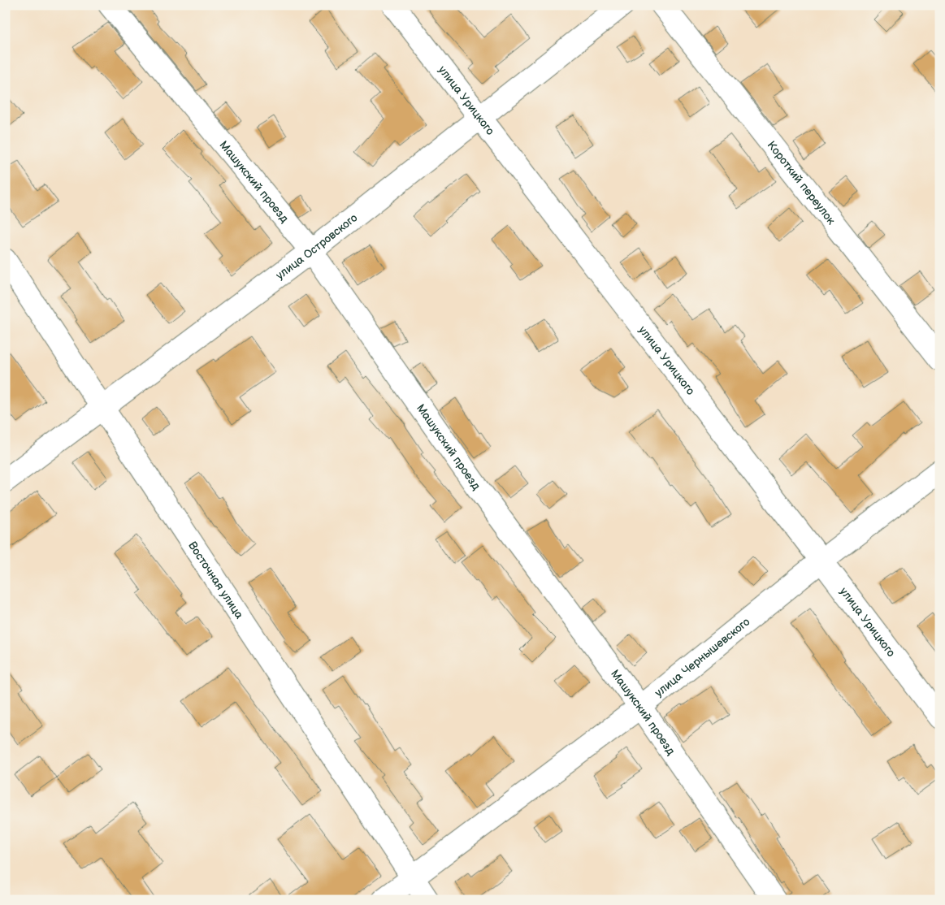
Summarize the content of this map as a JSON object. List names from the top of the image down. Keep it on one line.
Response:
{"streets":{"street":["улица Урицкого","Машукский проезд","Короткий переулок","улица Островского","Восточная улица","улица Чернышевского"]},"crossings":[["улица Урицкого","улица Островского"],["улица Урицкого","улица Чернышевского"],["Машукский проезд","улица Островского"],["Машукский проезд","улица Чернышевского"],["улица Островского","Восточная улица"],["Восточная улица","улица Чернышевского"]]}
